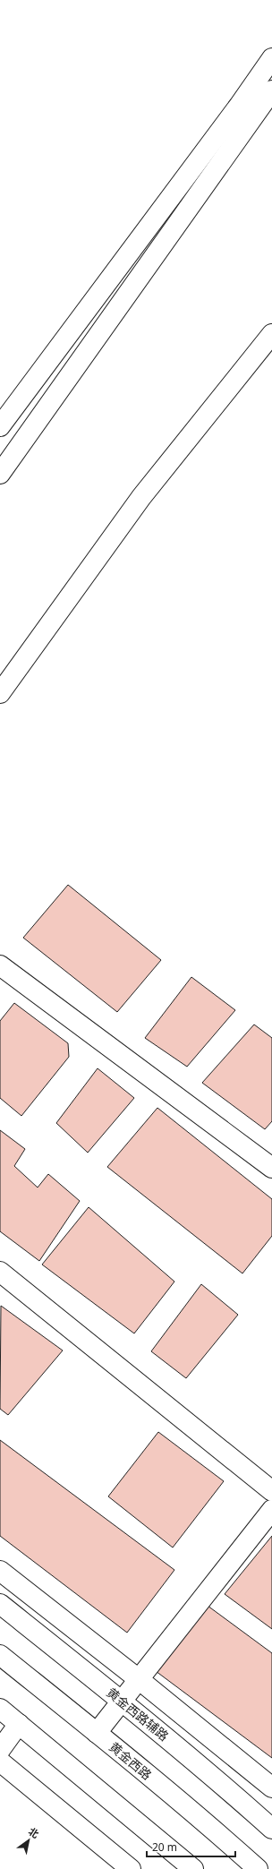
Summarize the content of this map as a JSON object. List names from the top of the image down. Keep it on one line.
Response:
{"streets":{"main road":["黄金西路辅路","黄金西路"]},"scale_bar":"20 m","north":"top right"}
